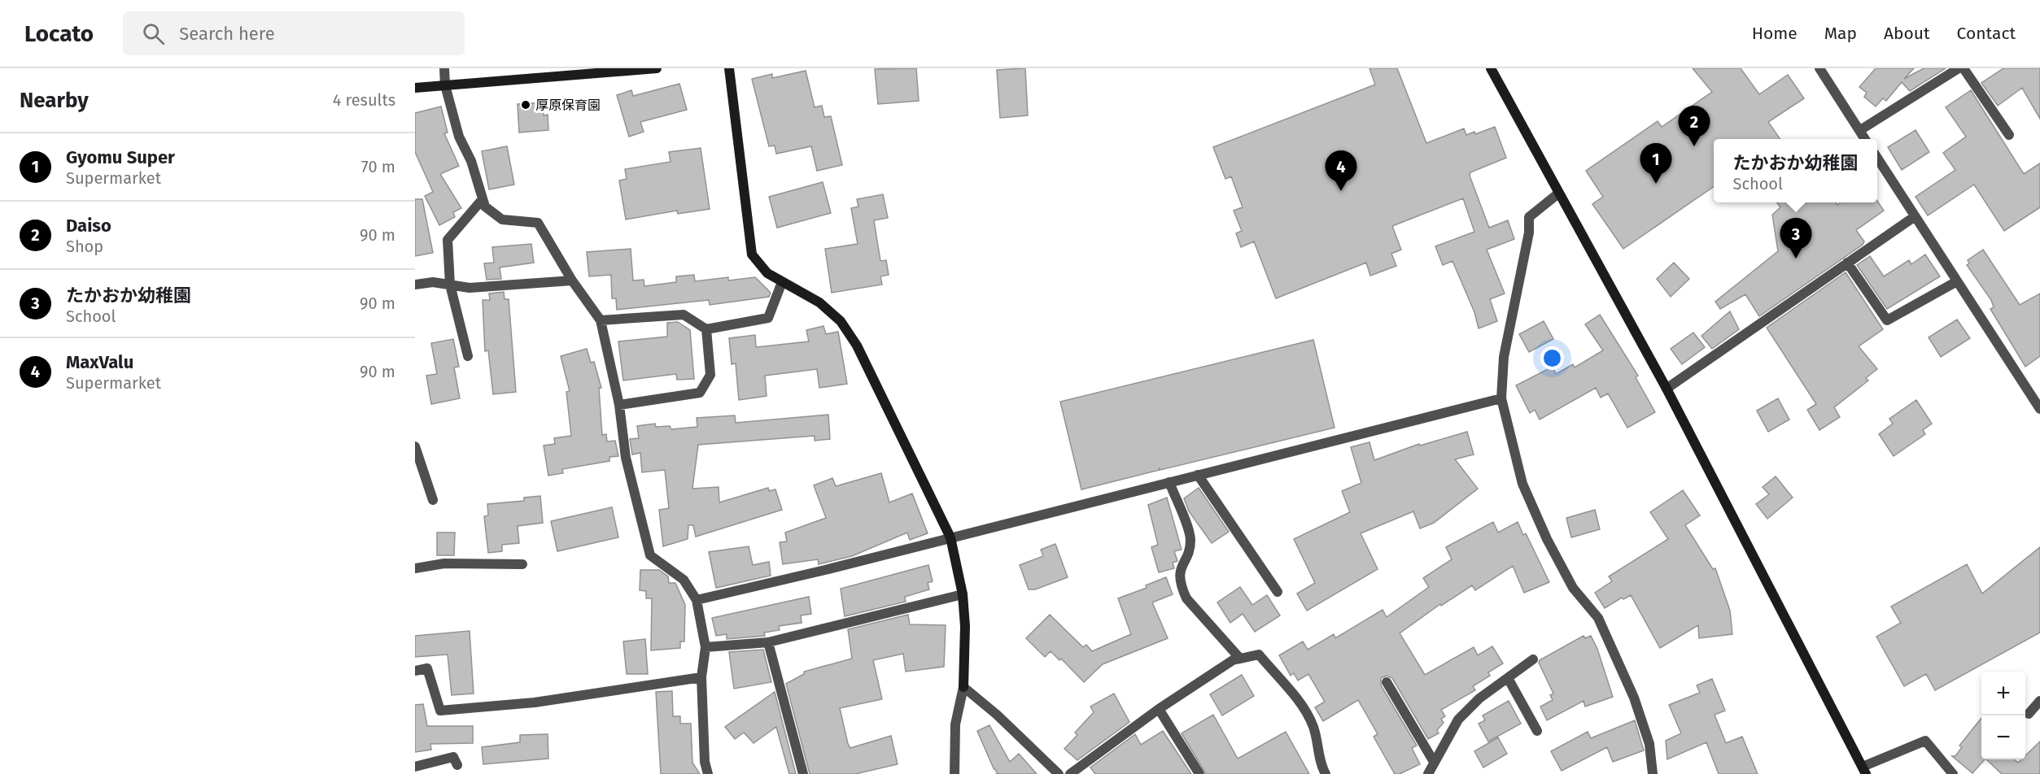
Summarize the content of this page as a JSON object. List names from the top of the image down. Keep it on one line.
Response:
{"places":["厚原保育園"],"page":{"header":"Locato","search":"Search here","nav":["Home","Map","About","Contact"],"heading":["Nearby","4 results"],"pins":["2","1","4","3"],"list":[{"mark":"1","name":"Gyomu Super","note":"Supermarket","value":"70 m"},{"mark":"2","name":"Daiso","note":"Shop","value":"90 m"},{"mark":"3","name":"たかおか幼稚園","note":"School","value":"90 m"},{"mark":"4","name":"MaxValu","note":"Supermarket","value":"90 m"}],"popup":["たかおか幼稚園","School"],"map_buttons":["+","−"]}}
